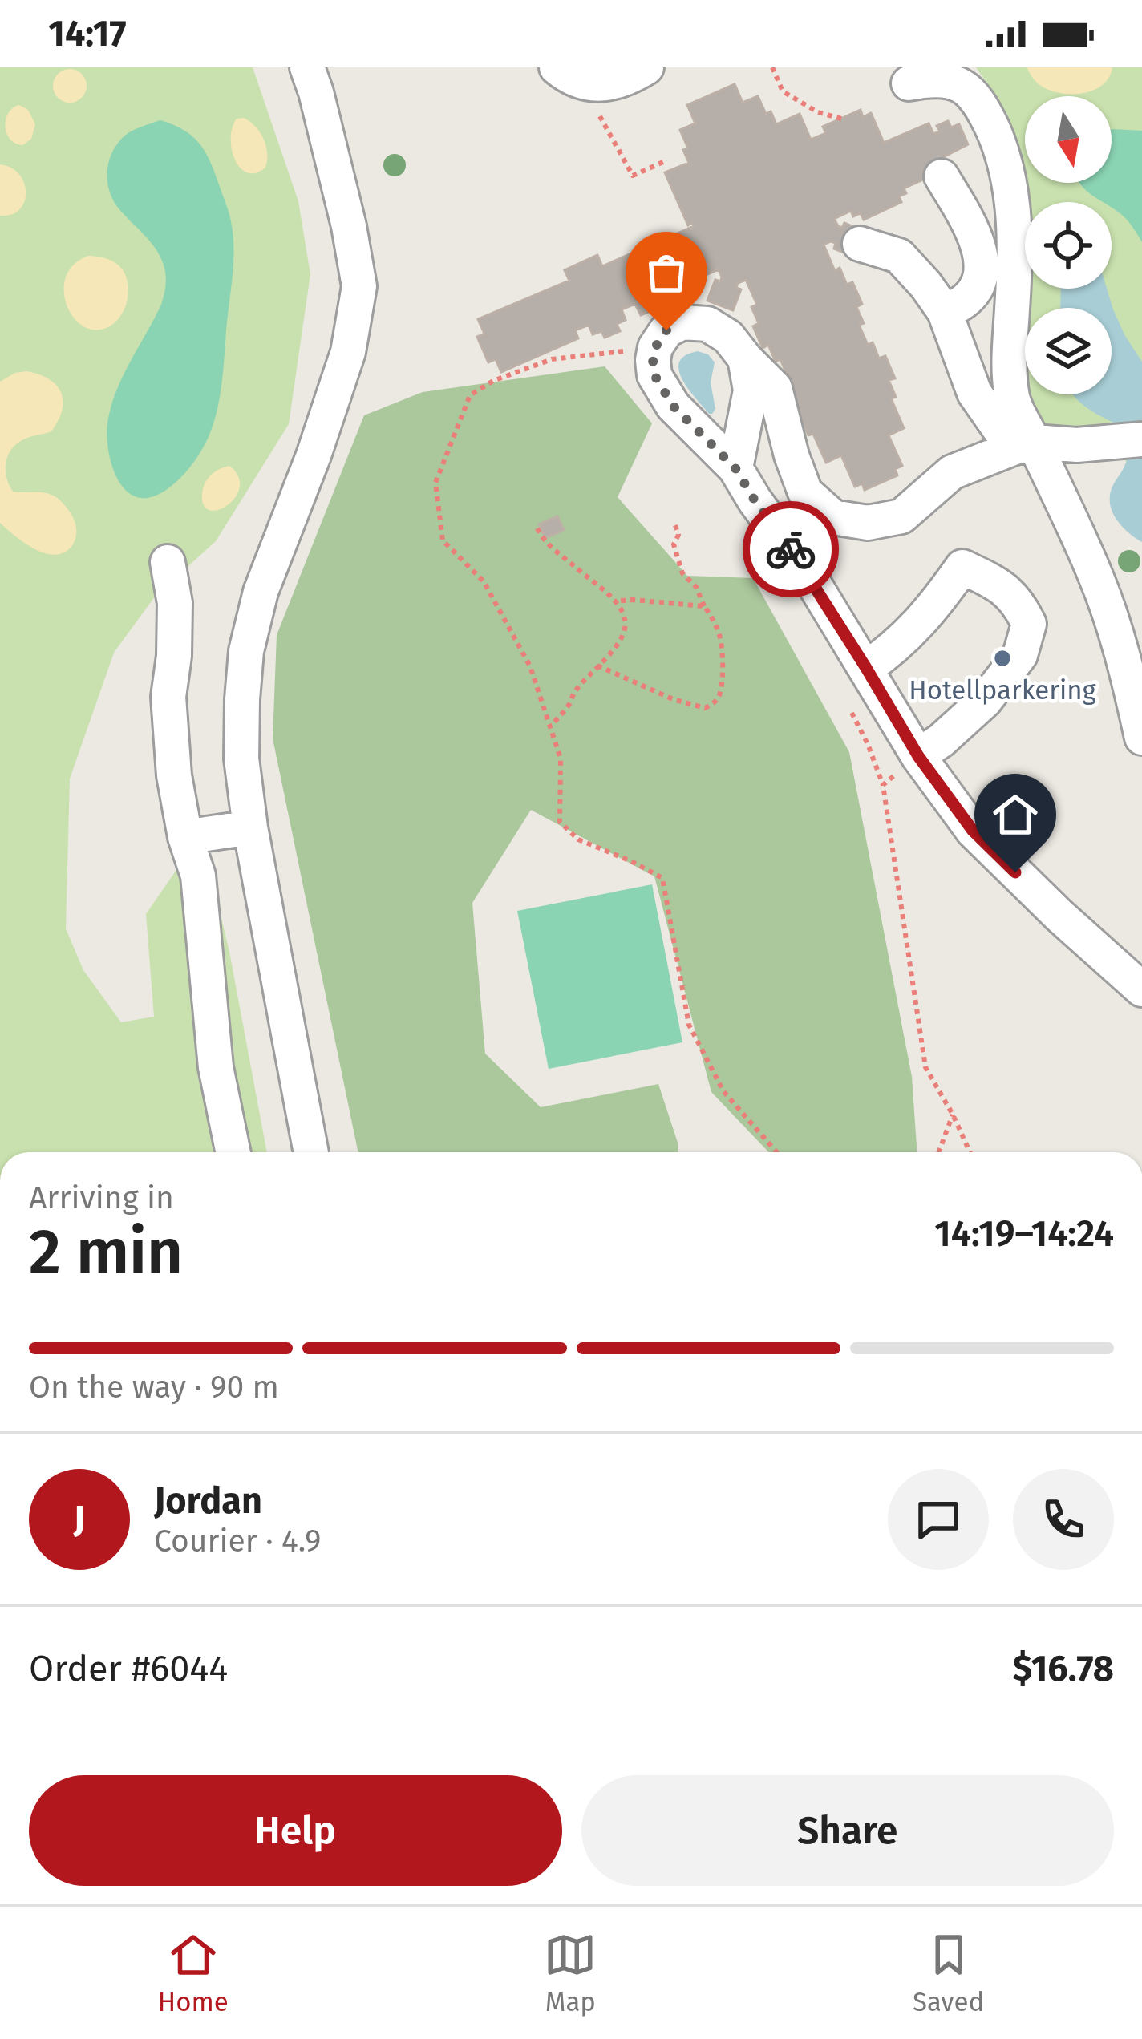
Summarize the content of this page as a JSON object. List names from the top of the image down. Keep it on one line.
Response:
{"places":["Hotellparkering"],"north":"bottom","page":{"status":"14:17","heading":["2 min","Arriving in","14:19–14:24"],"panel":["Jordan","Courier · 4.9","Order #6044","$16.78"],"bar":"On the way · 90 m","round":"J","buttons":["Help","Share"],"tabs":["Home","Map","Saved"]}}
